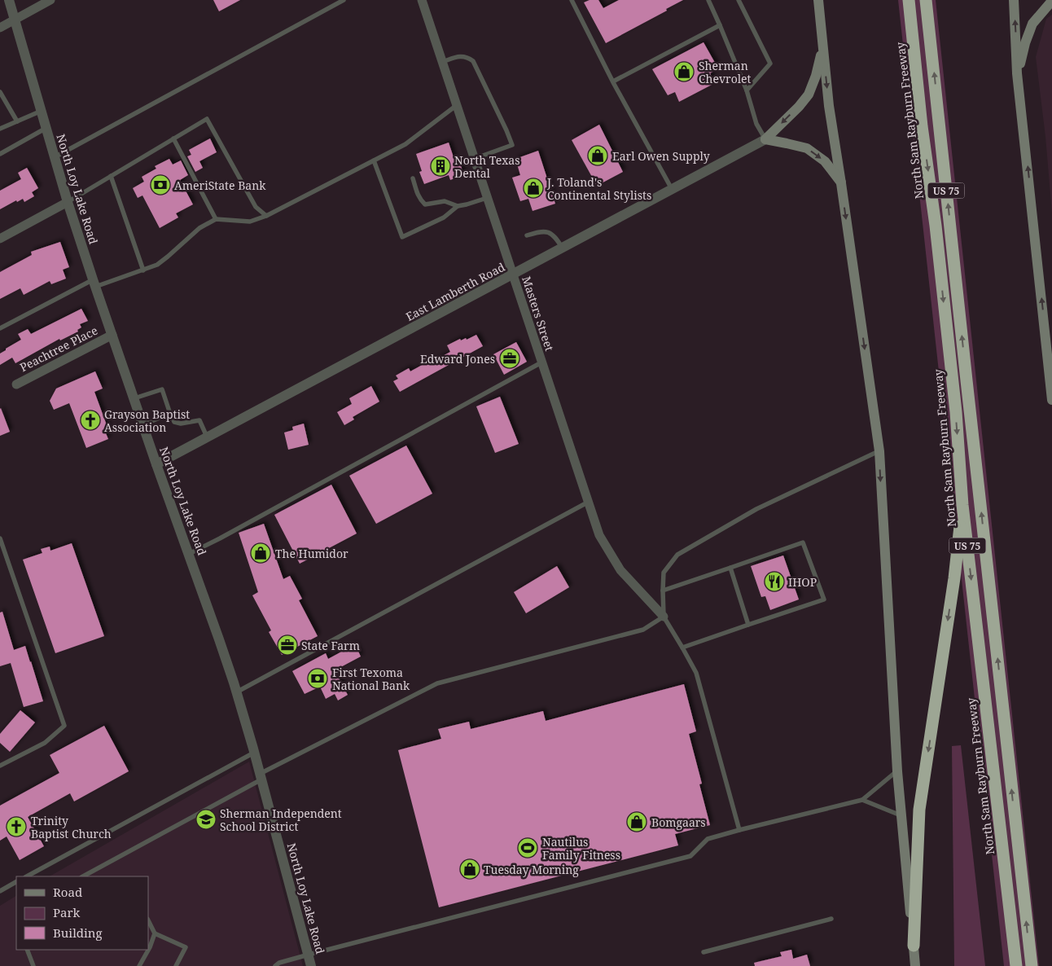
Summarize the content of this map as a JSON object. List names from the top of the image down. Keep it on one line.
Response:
{"streets":{"highway":["North Sam Rayburn Freeway","US 75"],"street":["North Loy Lake Road","East Lamberth Road","Masters Street","Peachtree Place"]},"crossings":[["North Loy Lake Road","East Lamberth Road"],["North Loy Lake Road","Peachtree Place"],["East Lamberth Road","Masters Street"]],"places":{"shop":["Sherman Chevrolet","Earl Owen Supply","J. Toland's Continental Stylists","The Humidor","Bomgaars","Tuesday Morning"],"building":["North Texas Dental"],"bank":["AmeriState Bank","First Texoma National Bank"],"office":["Edward Jones","State Farm"],"church":["Grayson Baptist Association","Trinity Baptist Church"],"restaurant":["IHOP"],"school or university":["Sherman Independent School District"],"sports":["Nautilus Family Fitness"]},"legend":["Road","Park","Building"]}
